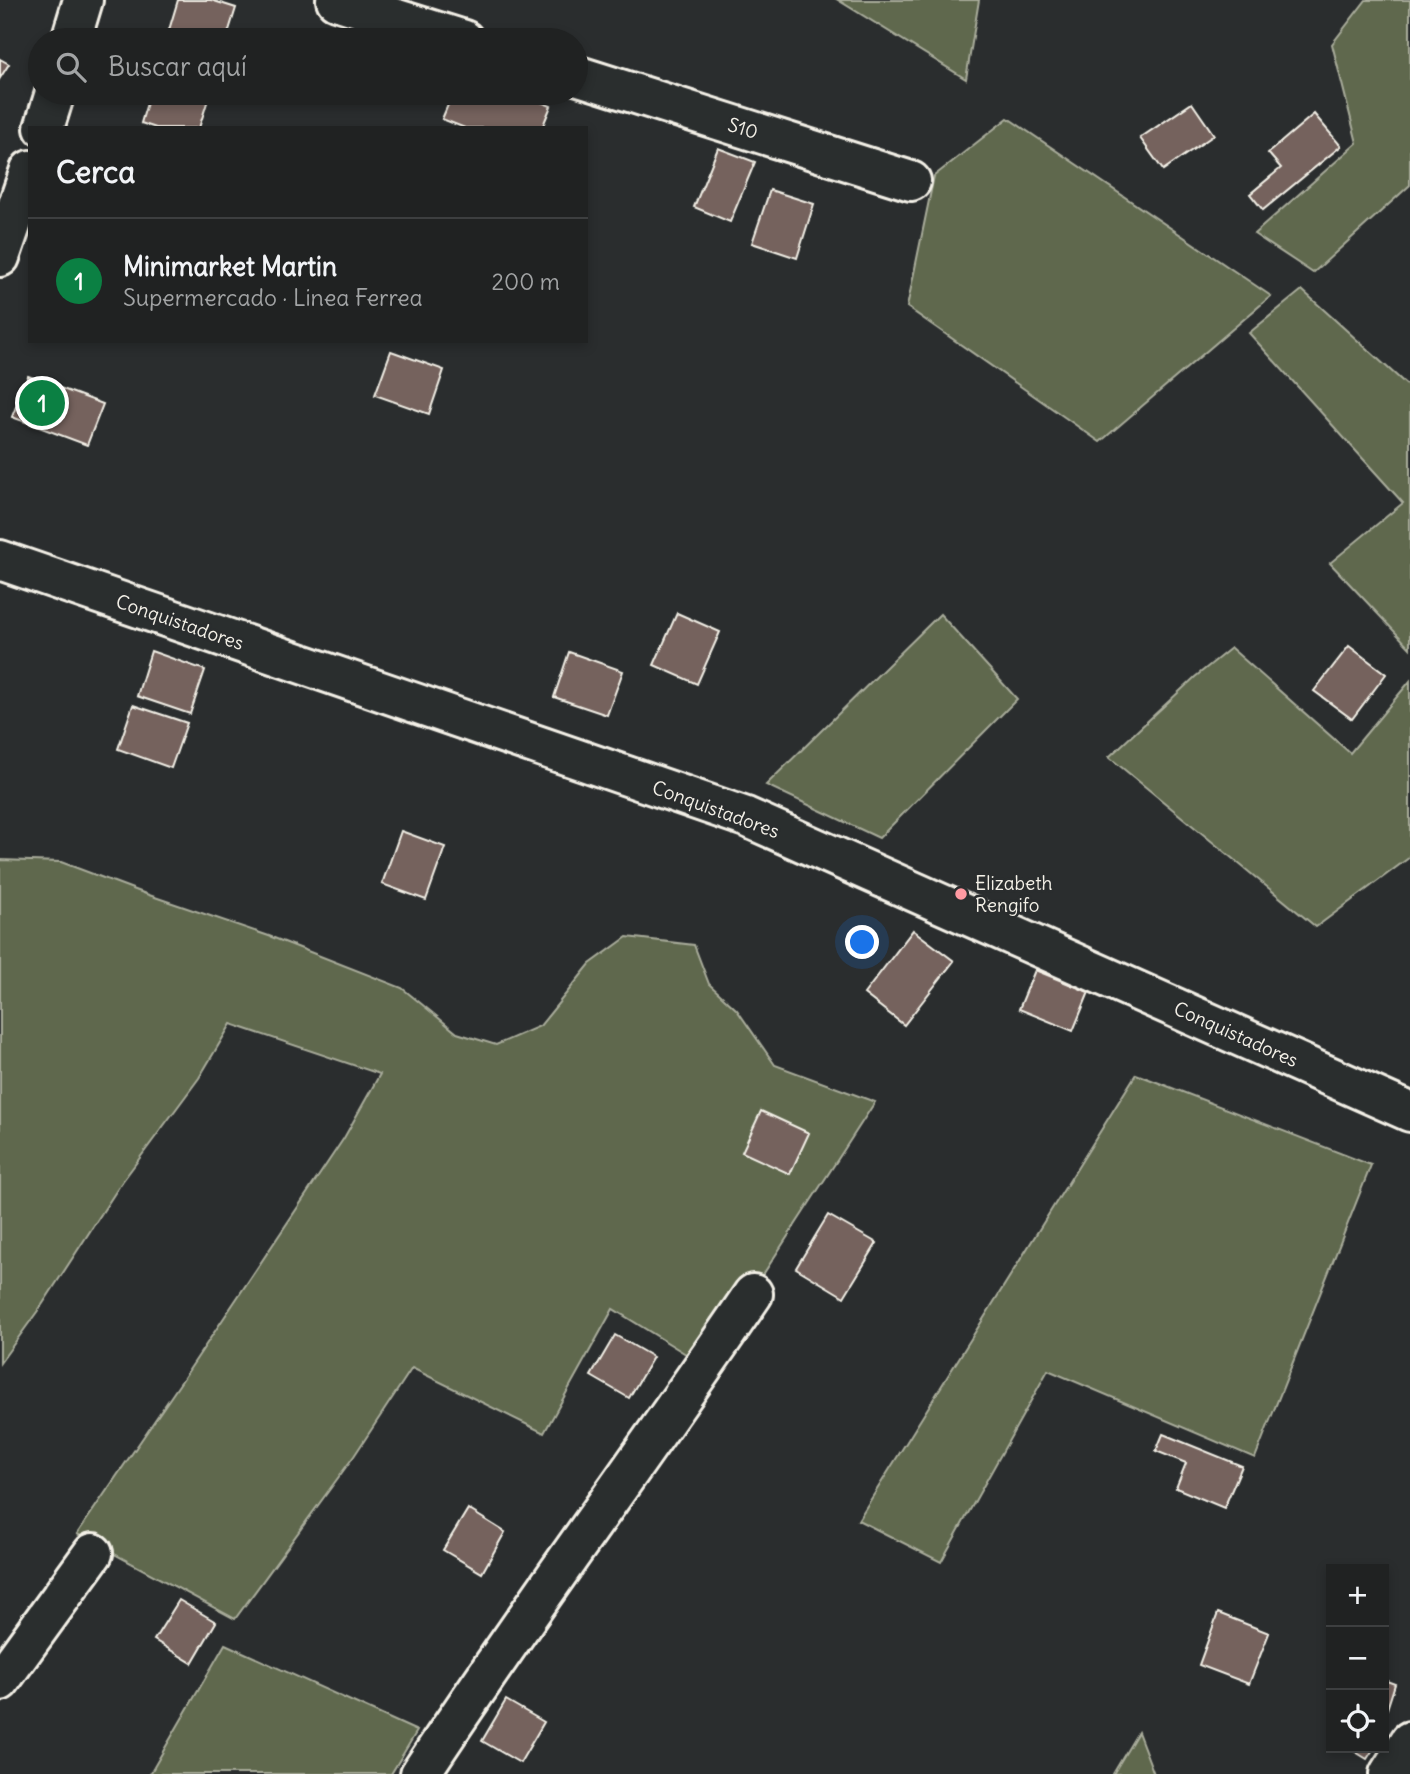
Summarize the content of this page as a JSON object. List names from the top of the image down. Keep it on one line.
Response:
{"streets":{"street":["S10","Conquistadores"]},"places":["Elizabeth Rengifo"],"page":{"search":"Buscar aquí","heading":"Cerca","list":[{"mark":"1","name":"Minimarket Martin","note":"Supermercado · Linea Ferrea","value":"200 m"}],"pins":"1","map_buttons":["+","−"]}}
